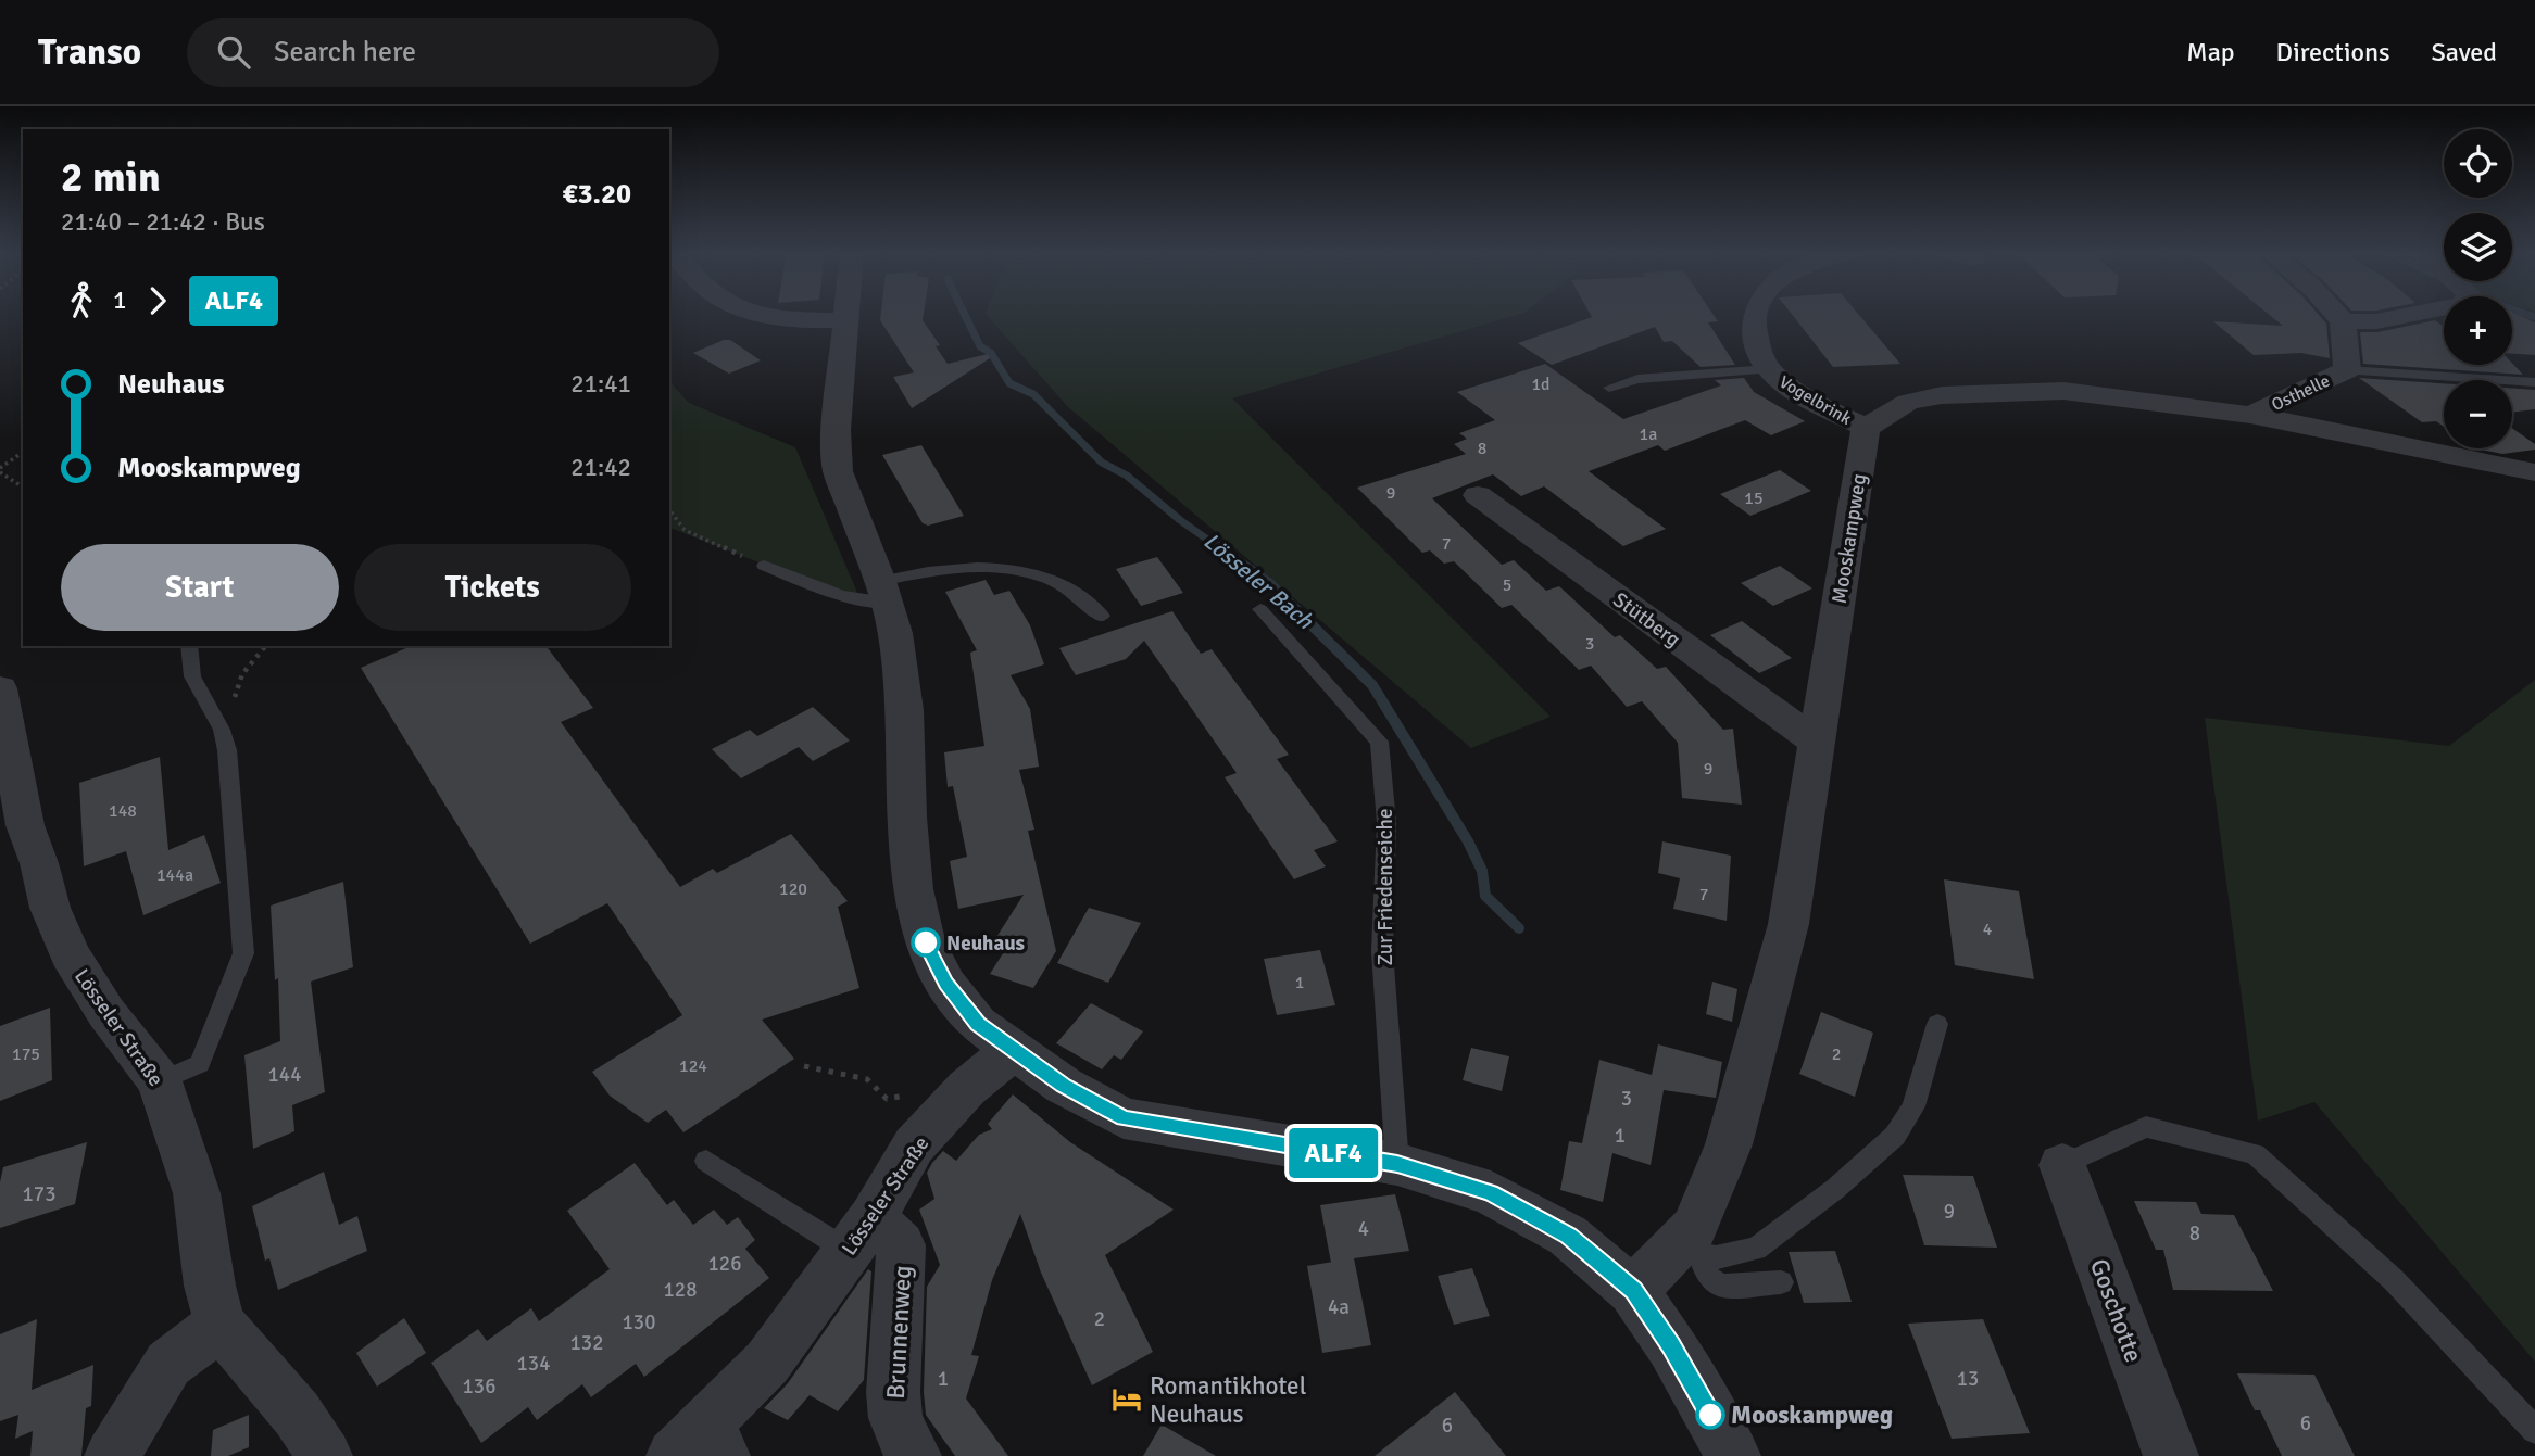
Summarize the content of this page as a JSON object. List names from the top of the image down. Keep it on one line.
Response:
{"streets":{"street":["Osthelle","Vogelbrink","Mooskampweg","Stütberg","Lösseler Straße","Goschotte","Brunnenweg"],"lane":["Zur Friedenseiche"]},"crossings":[["Vogelbrink","Mooskampweg"],["Mooskampweg","Stütberg"],["Lösseler Straße","Brunnenweg"]],"water":["Lösseler Bach"],"places":{"other":["Neuhaus","Mooskampweg"],"hotel":["Romantikhotel Neuhaus"]},"lines":["bus line ALF4"],"house_numbers":["1d","1a","8","9","15","7","5","3","9","148","144a","120","7","4","1","175","2","124","144","3","1","173","9","4","8","126","128","4a","2","130","132","134","1","13","136","6","6"],"page":{"header":"Transo","search":"Search here","nav":["Map","Directions","Saved"],"on_map":"ALF4","map_buttons":["+","−"],"heading":["2 min","21:40 – 21:42 · Bus","€3.20"],"legs":["1","ALF4"],"list":[{"name":"Neuhaus","value":"21:41"},{"name":"Mooskampweg","value":"21:42"}],"buttons":["Start","Tickets"]}}
